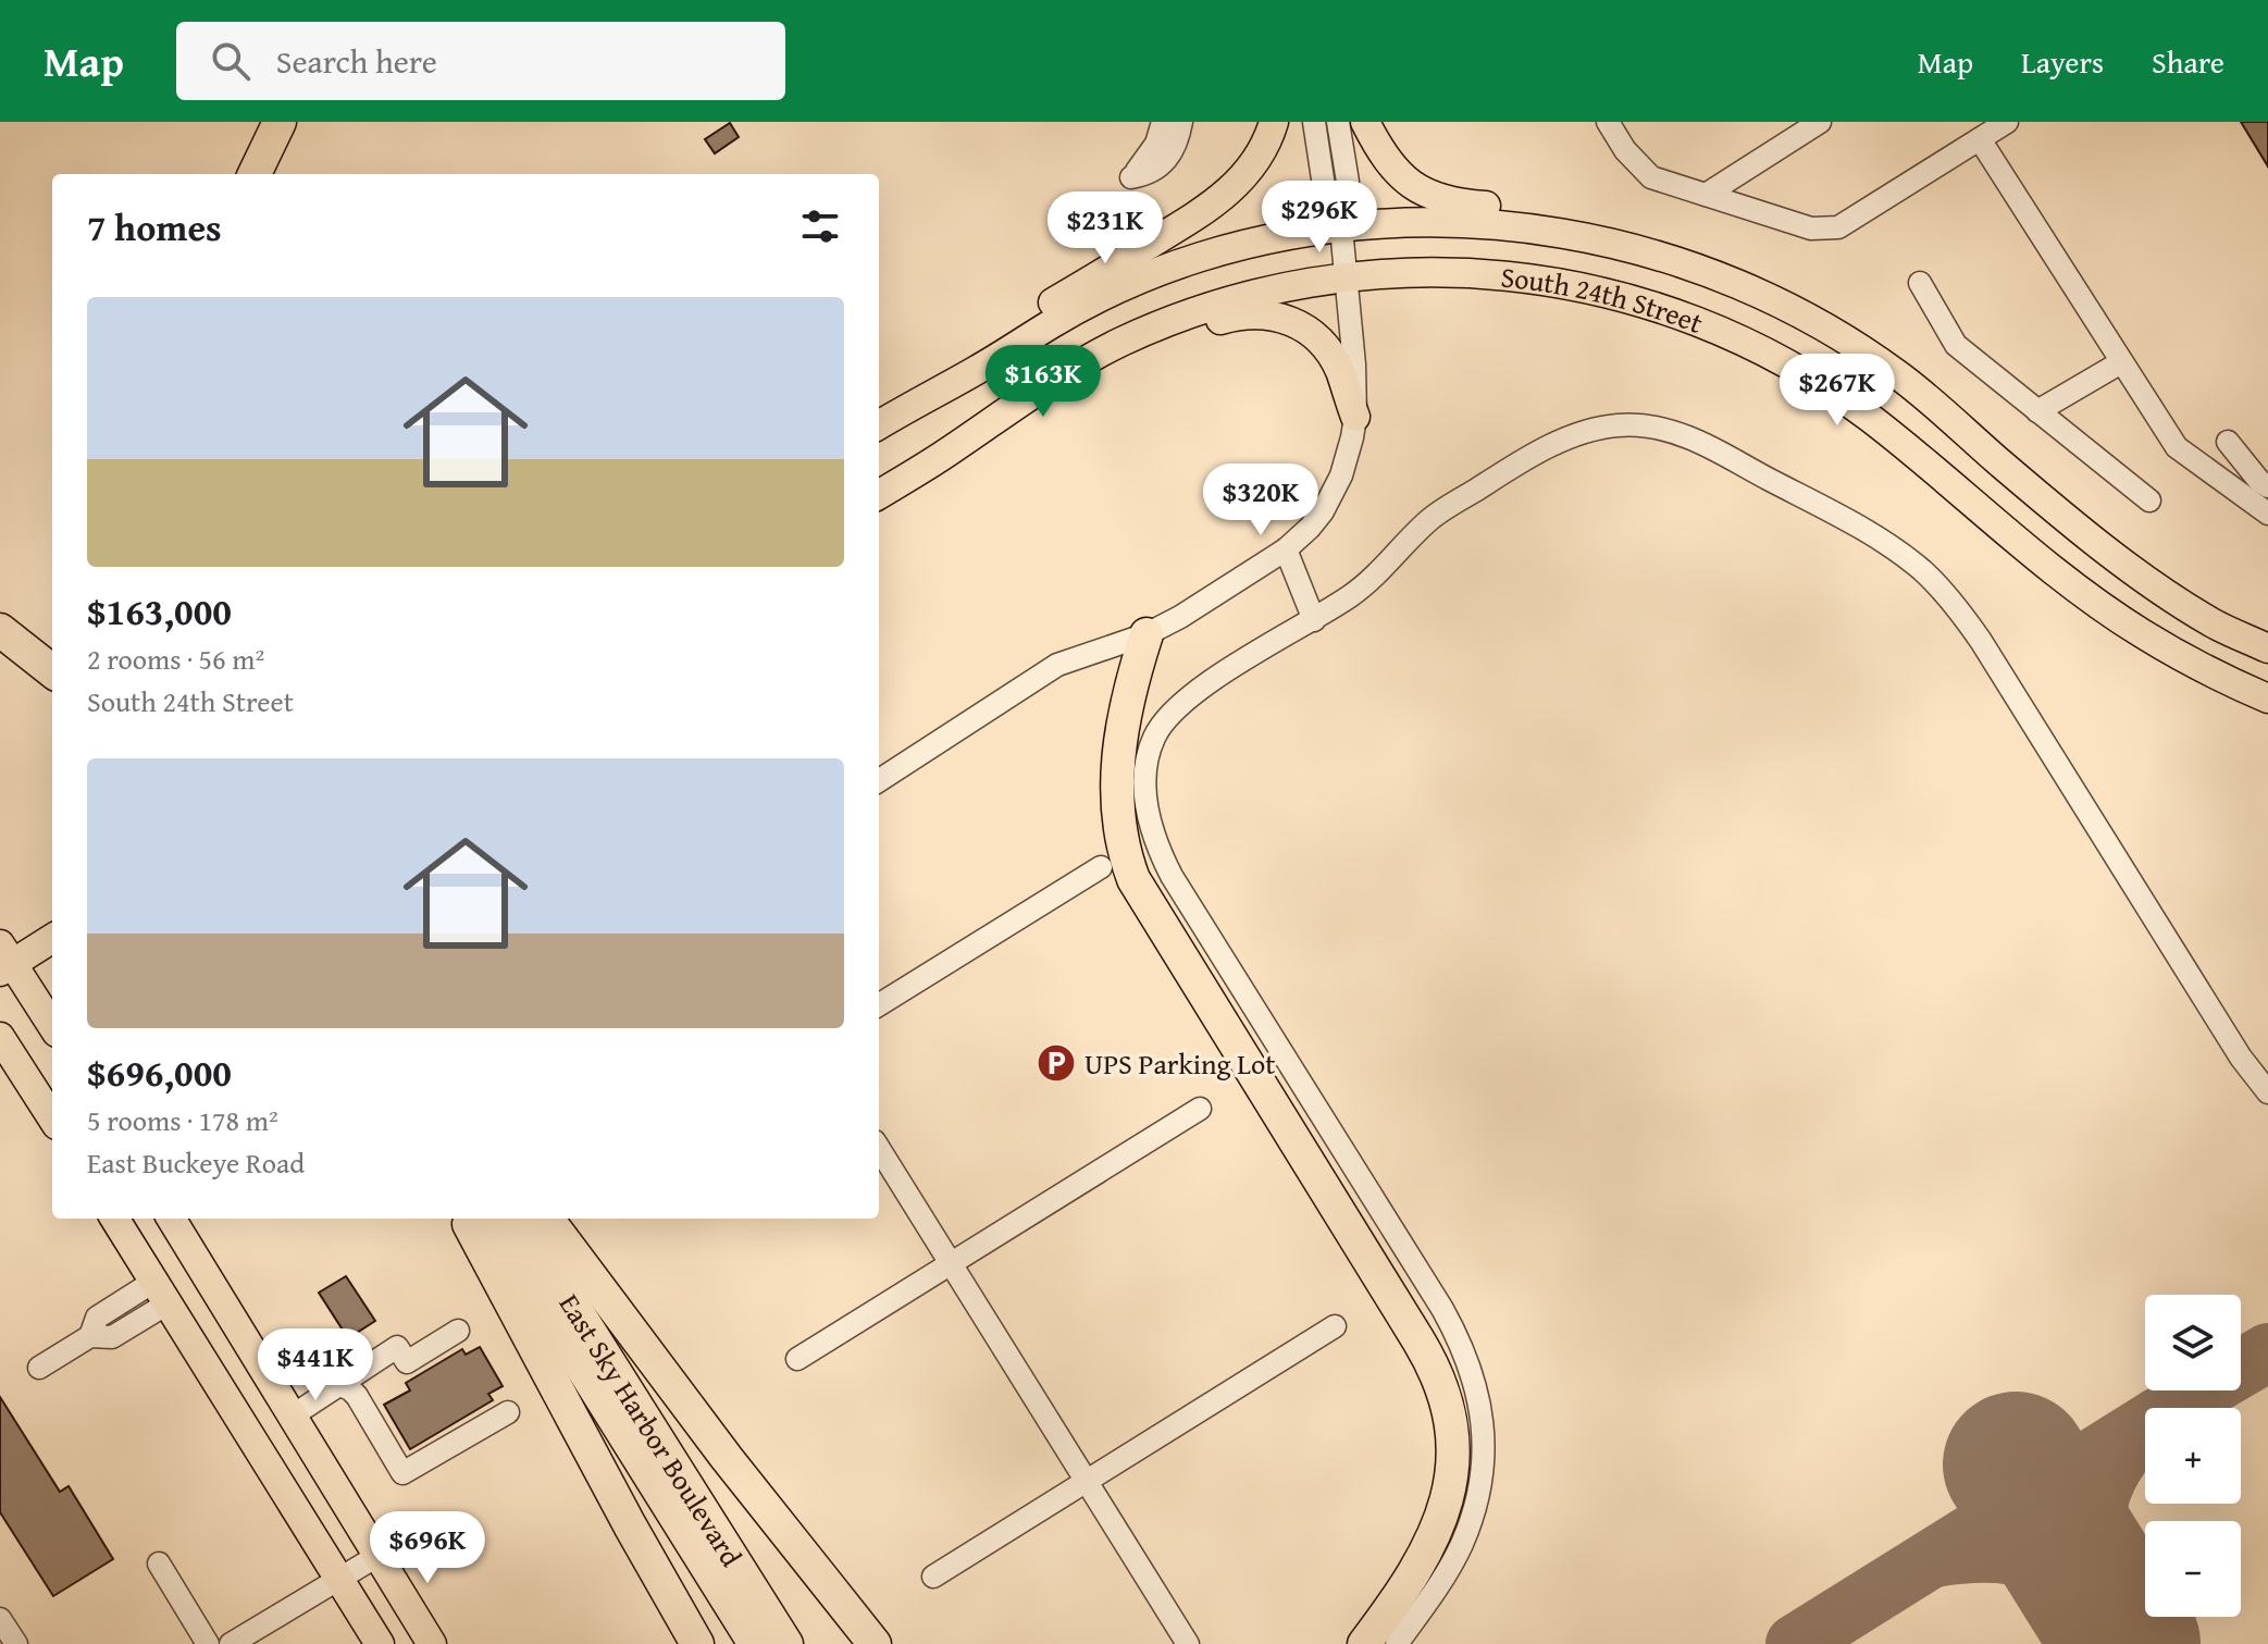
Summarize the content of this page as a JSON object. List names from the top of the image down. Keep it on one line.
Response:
{"streets":{"highway":["East Sky Harbor Boulevard"],"main road":["South 24th Street"]},"places":{"parking":["UPS Parking Lot"]},"page":{"header":"Map","search":"Search here","nav":["Map","Layers","Share"],"heading":"7 homes","price":["$296K","$231K","$163K","$267K","$320K","$441K","$696K"],"list":[{"name":"$163,000","note":"2 rooms · 56 m² · South 24th Street"},{"name":"$696,000","note":"5 rooms · 178 m² · East Buckeye Road"}],"map_buttons":["+","−"]}}
